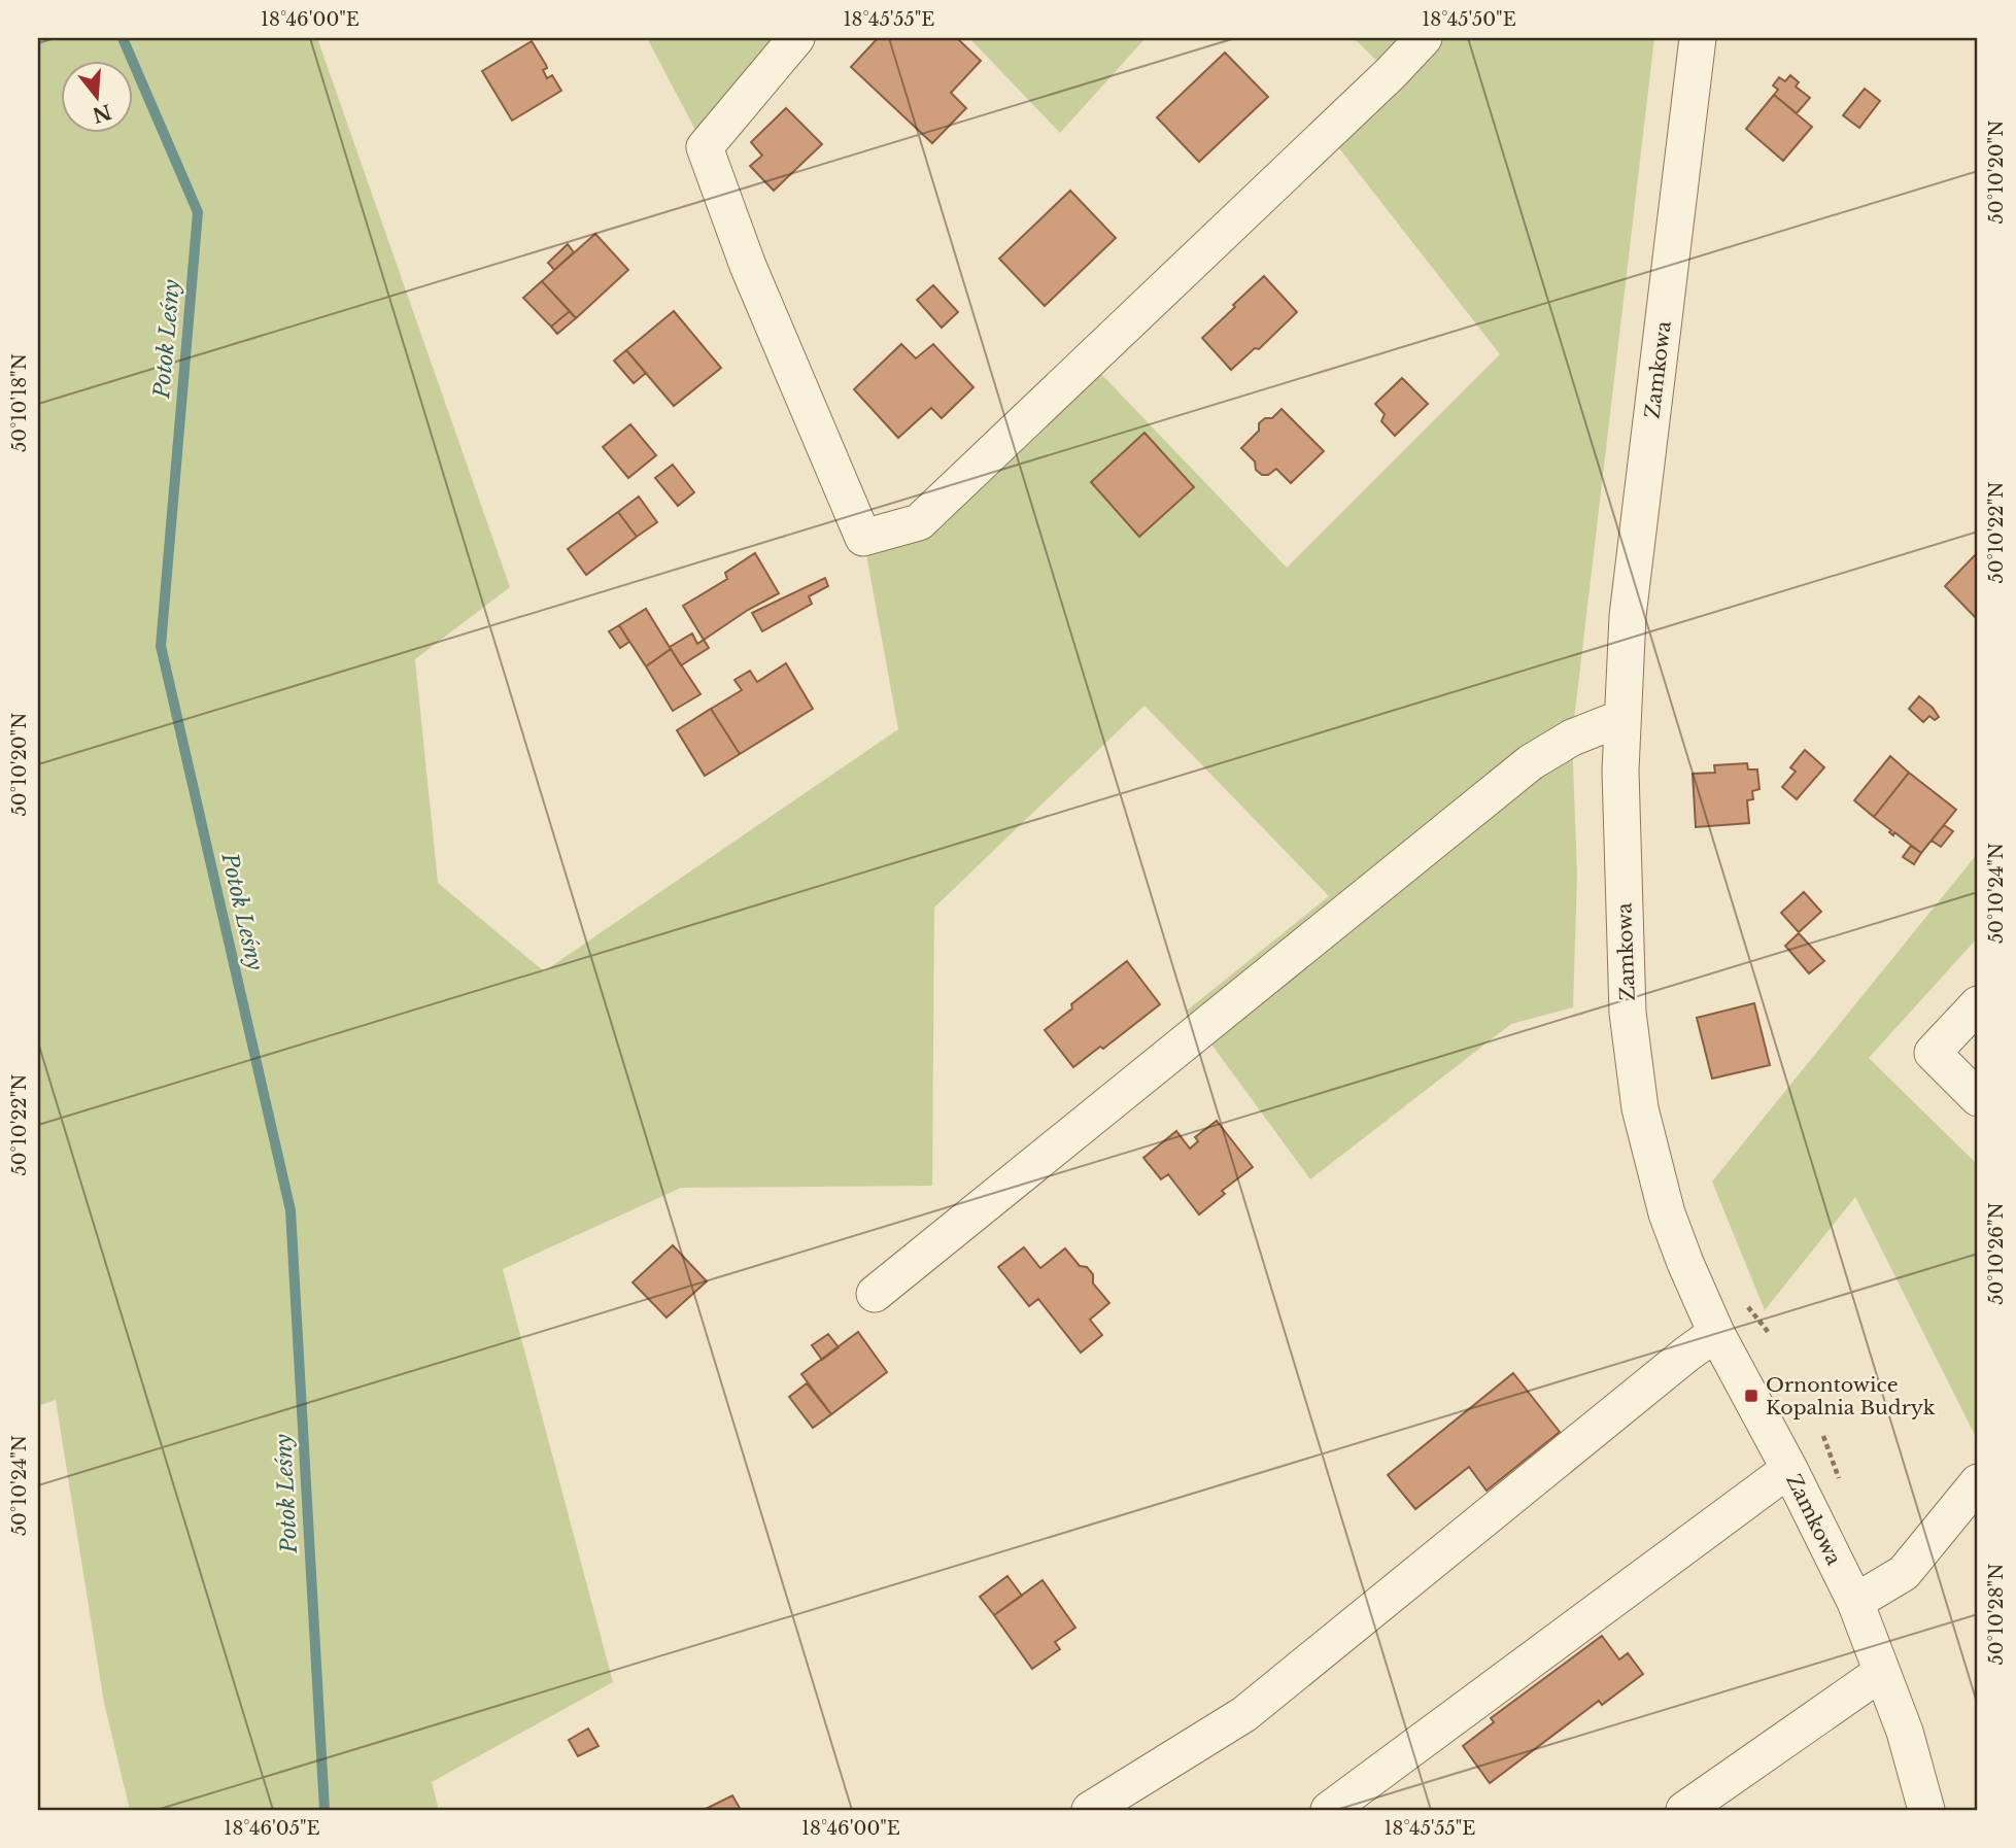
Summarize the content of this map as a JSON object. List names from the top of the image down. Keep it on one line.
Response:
{"streets":{"street":["Zamkowa"]},"water":["Potok Leśny"],"places":{"transit":["Ornontowice Kopalnia Budryk"]},"north":"bottom","coordinates":["18°46'00\"E","18°45'55\"E","18°45'50\"E","50°10'20\"N","50°10'18\"N","50°10'22\"N","50°10'24\"N","50°10'26\"N","50°10'28\"N","18°46'05\"E"]}
